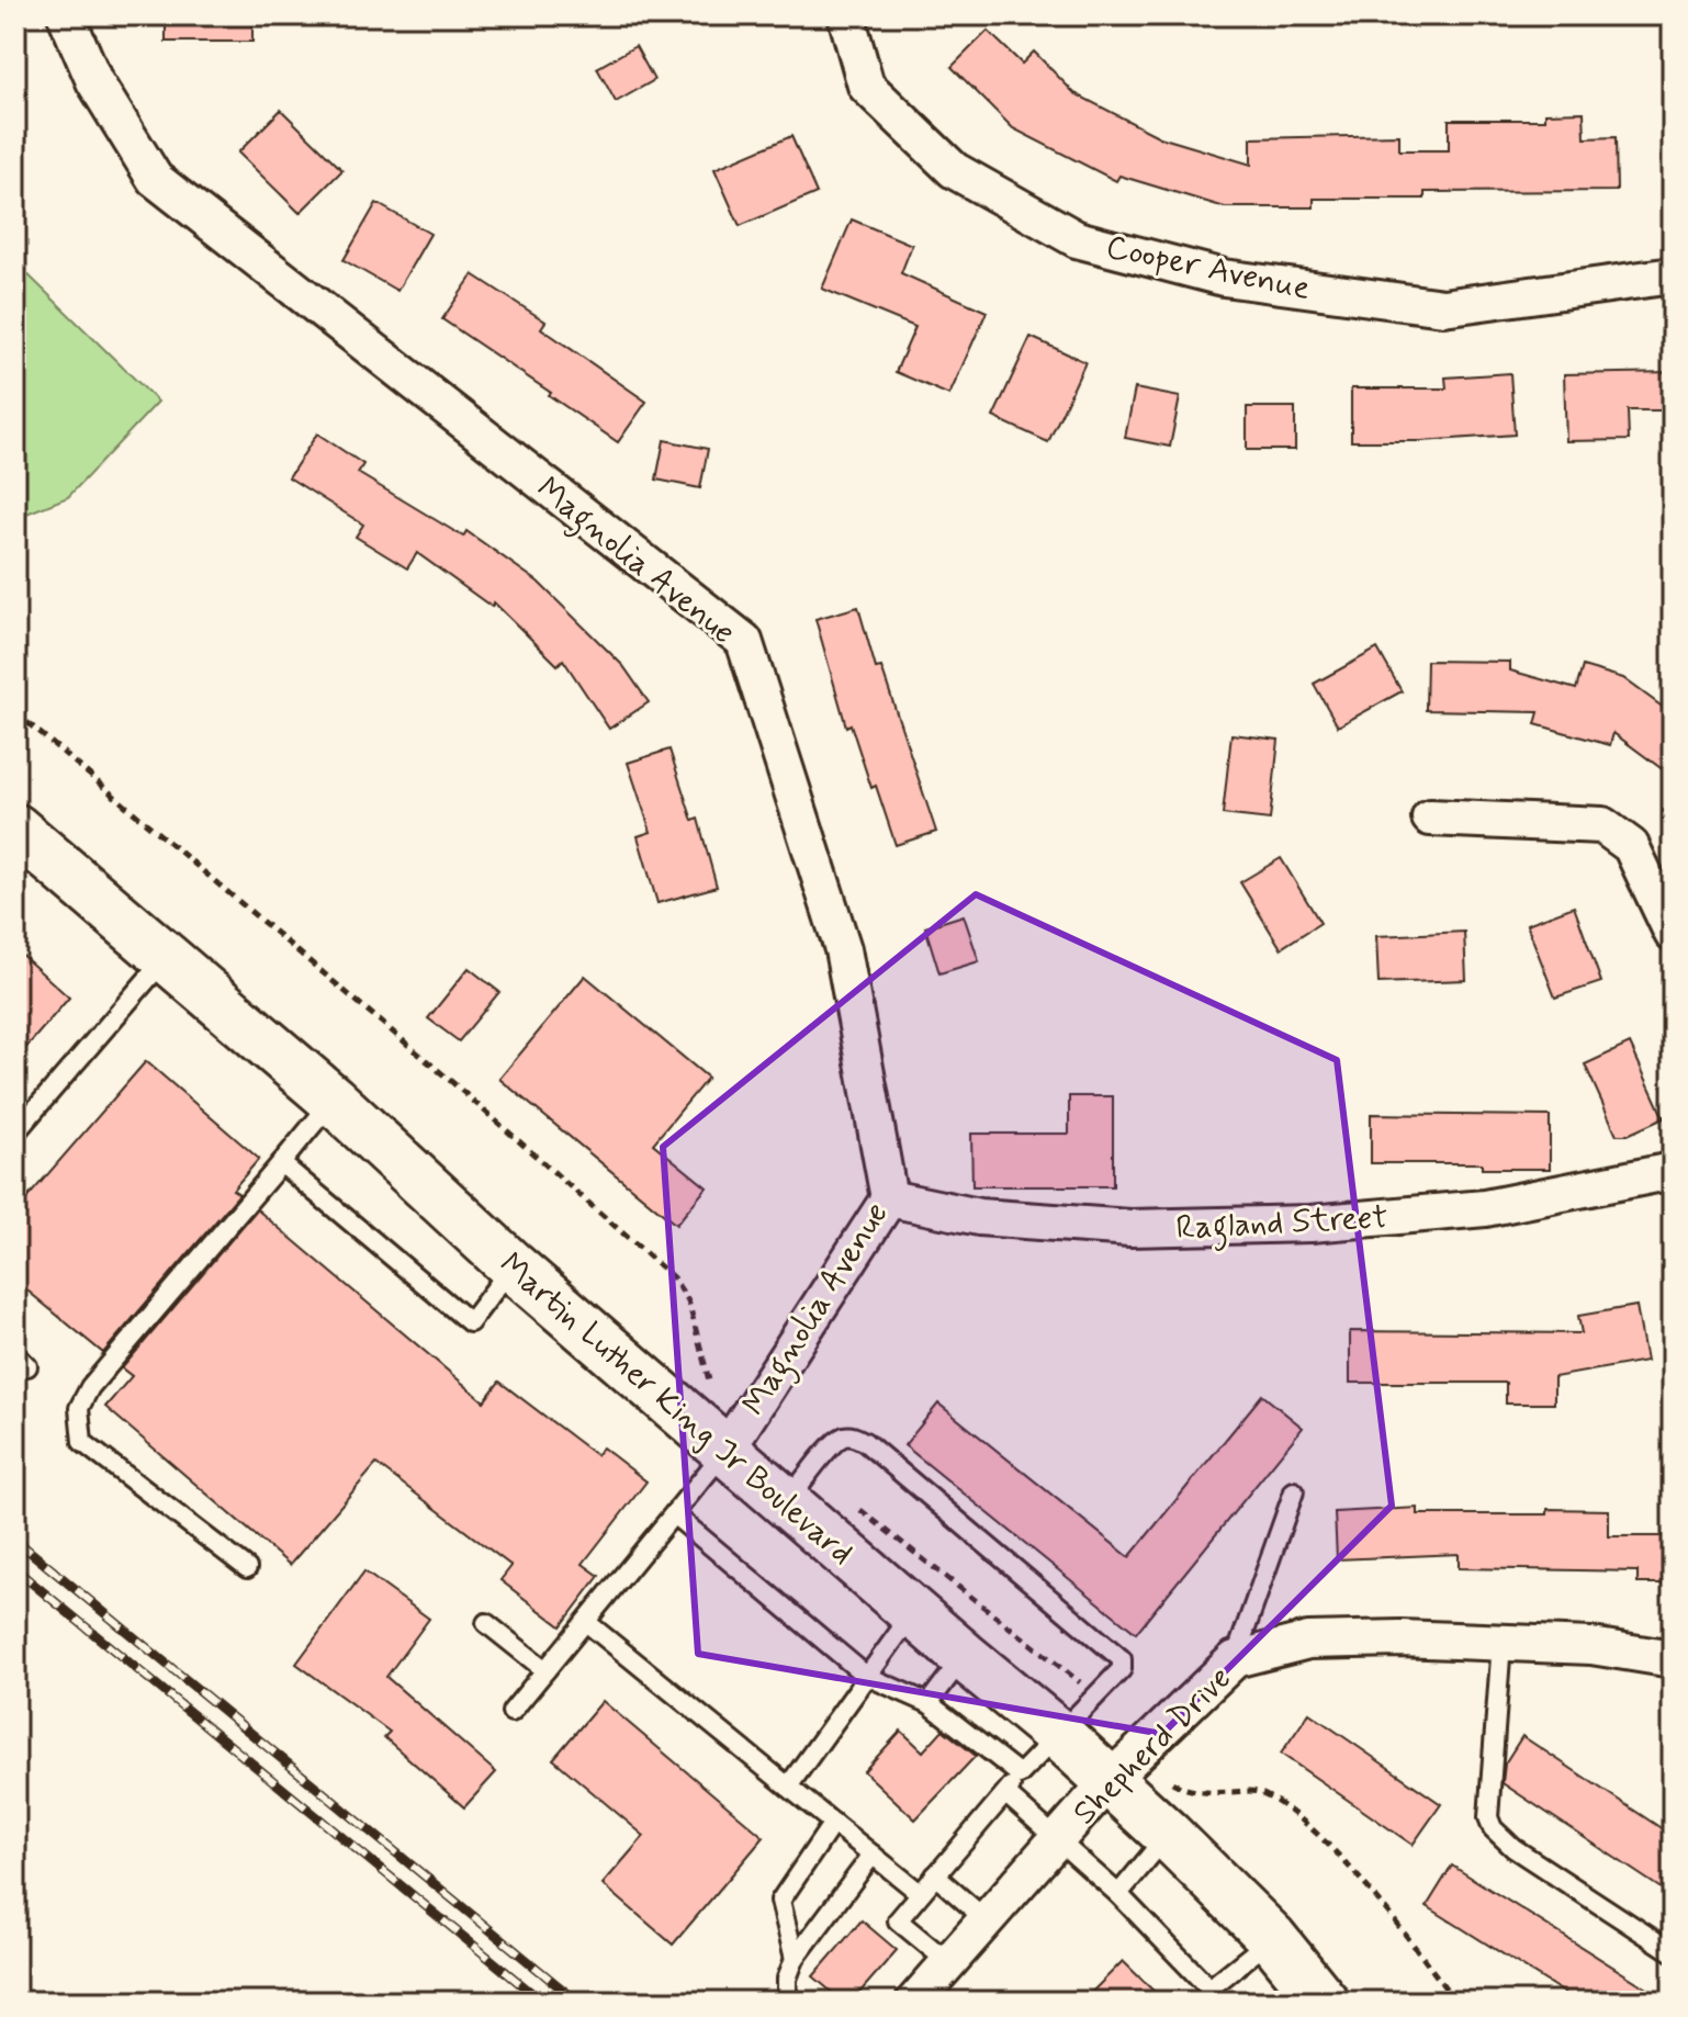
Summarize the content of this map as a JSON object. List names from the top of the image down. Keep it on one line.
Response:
{"streets":{"main road":["Martin Luther King Jr Boulevard"],"street":["Cooper Avenue","Magnolia Avenue","Ragland Street","Shepherd Drive"]},"crossings":[["Magnolia Avenue","Ragland Street"],["Magnolia Avenue","Martin Luther King Jr Boulevard"],["Martin Luther King Jr Boulevard","Shepherd Drive"]]}
